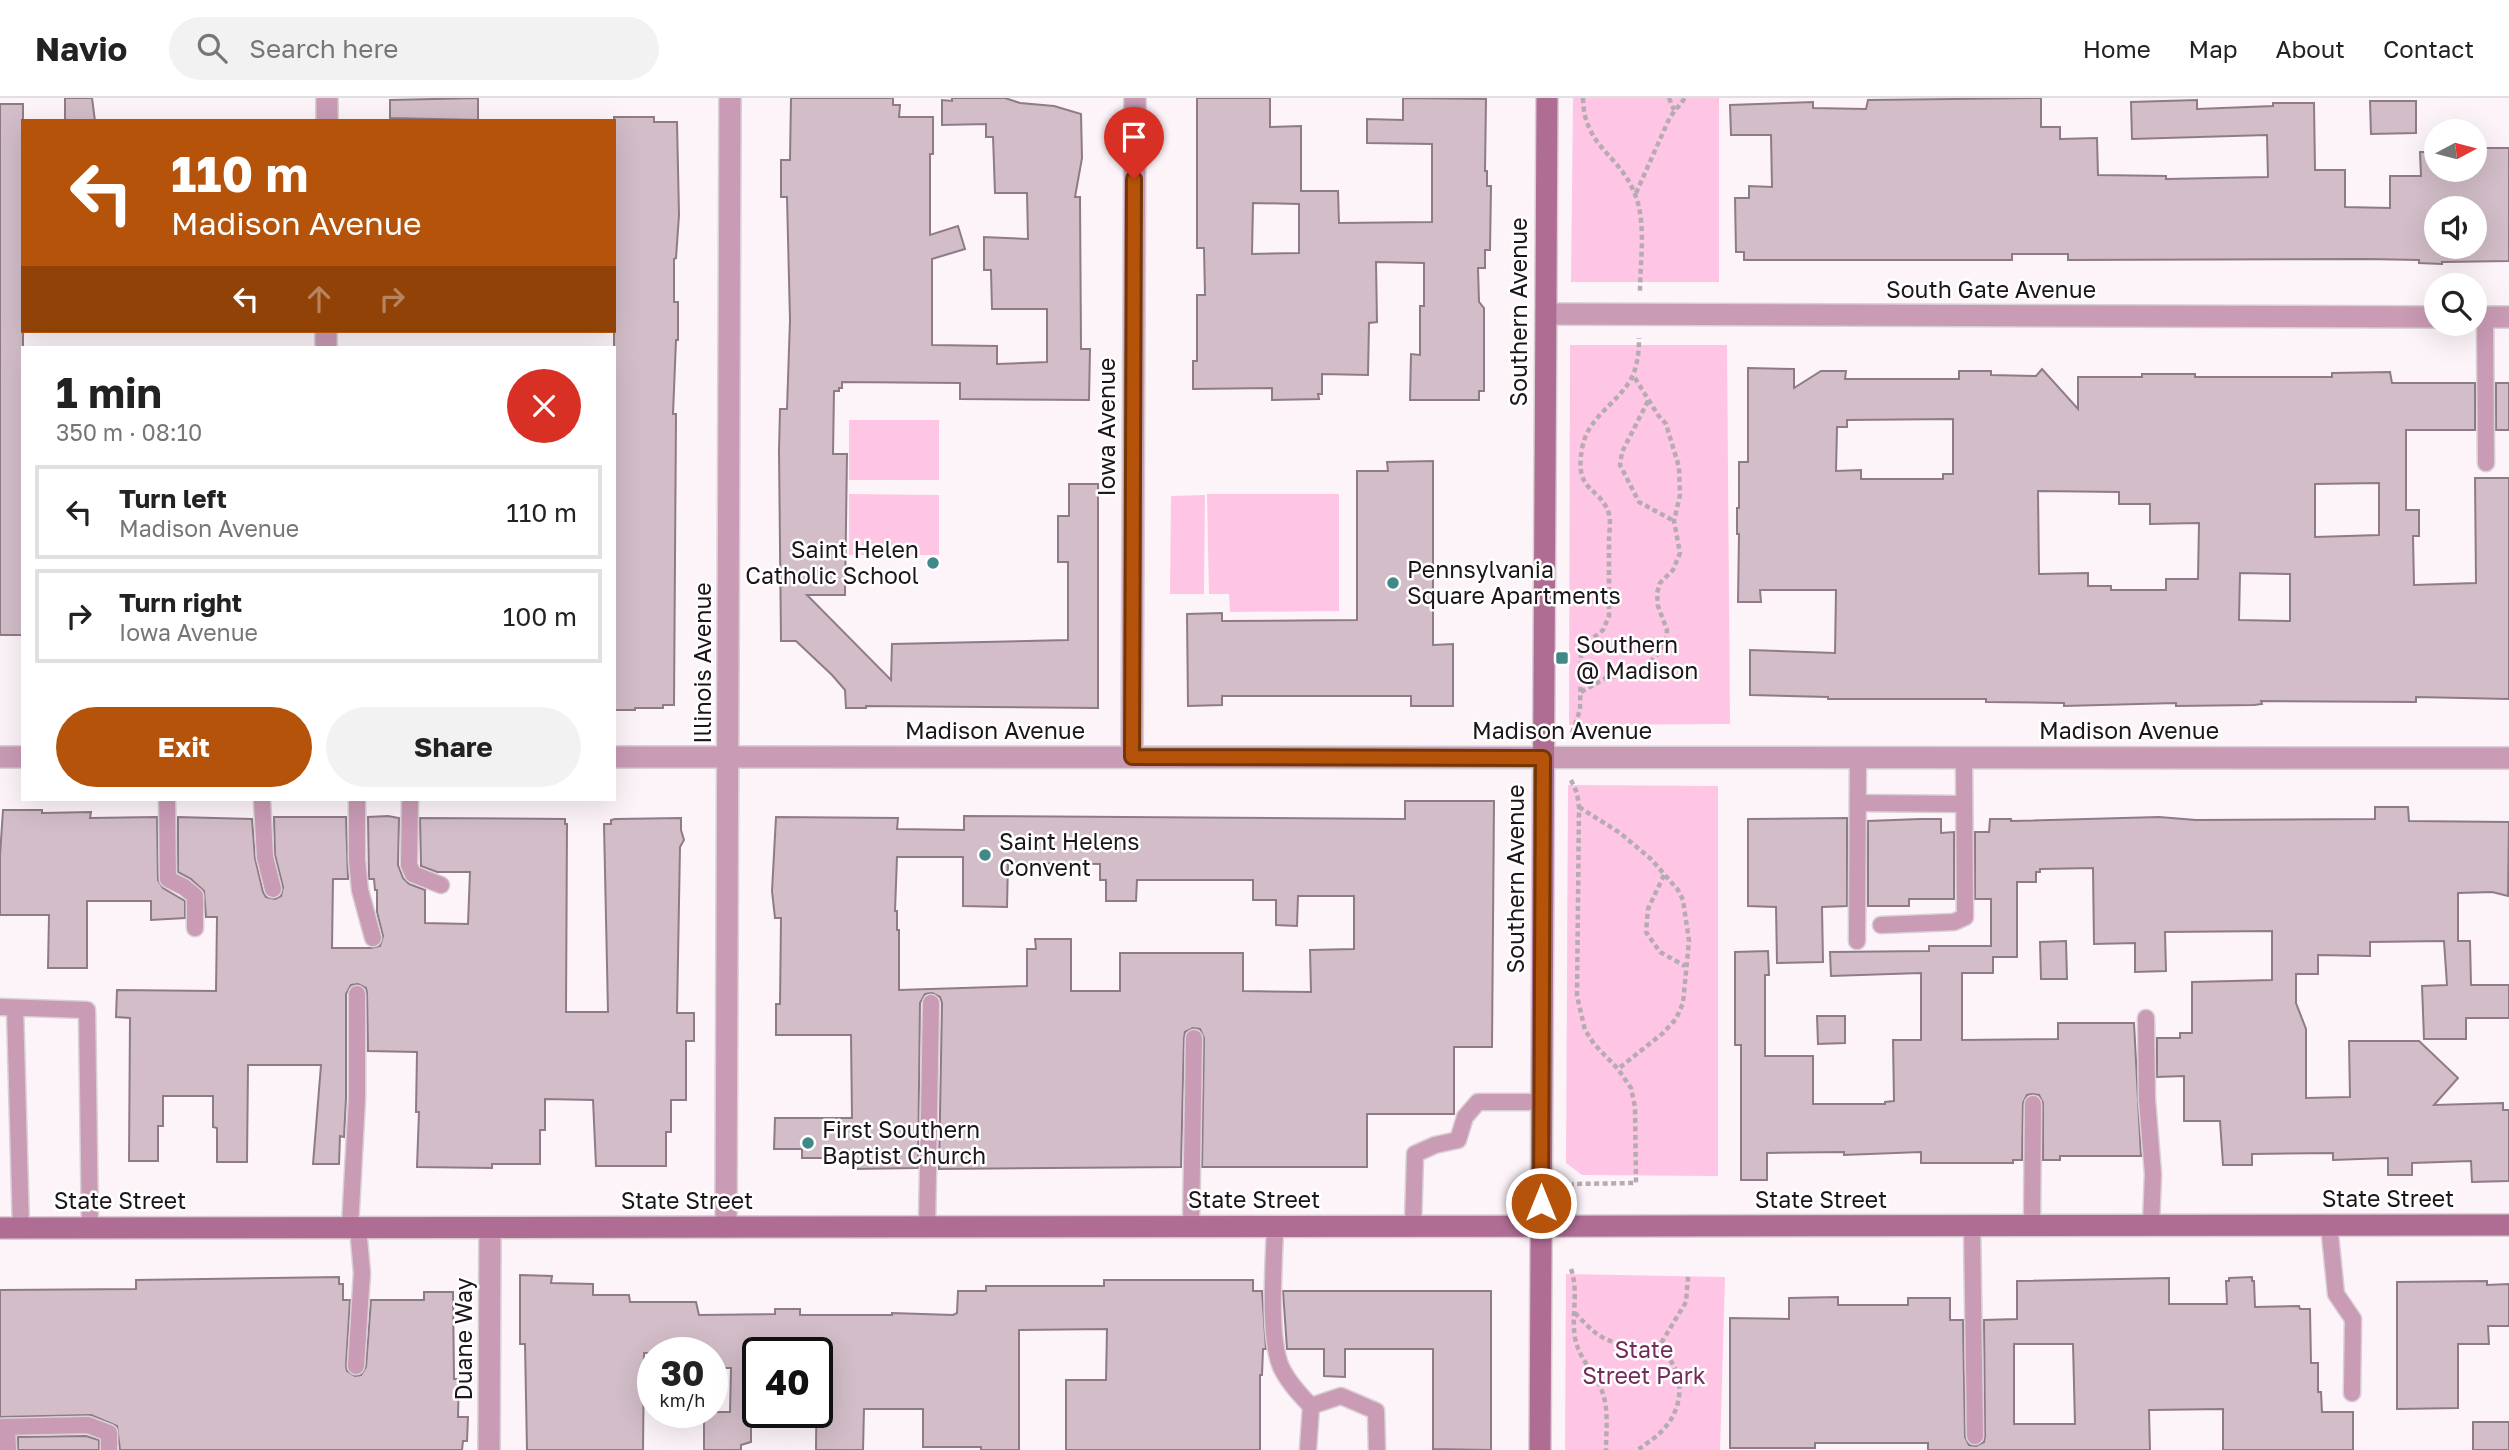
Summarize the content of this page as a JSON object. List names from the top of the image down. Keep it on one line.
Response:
{"streets":{"main road":["Southern Avenue","State Street"],"street":["South Gate Avenue","Iowa Avenue","Illinois Avenue","Madison Avenue","Duane Way"]},"crossings":[["South Gate Avenue","Southern Avenue"],["Southern Avenue","Madison Avenue"],["Southern Avenue","State Street"],["Iowa Avenue","Madison Avenue"],["Illinois Avenue","Madison Avenue"],["Illinois Avenue","State Street"],["State Street","Duane Way"]],"parks":["State Street Park"],"places":{"other":["Saint Helen Catholic School","Pennsylvania Square Apartments","Saint Helens Convent","First Southern Baptist Church"],"transit":["Southern @ Madison"]},"north":"right","page":{"header":"Navio","search":"Search here","nav":["Home","Map","About","Contact"],"turn":["110 m","Madison Avenue"],"heading":["1 min","350 m · 08:10"],"list":[{"name":"Turn left","note":"Madison Avenue","value":"110 m"},{"name":"Turn right","note":"Iowa Avenue","value":"100 m"}],"buttons":["Exit","Share"],"speed":"30 km/h","limit":"40"}}
